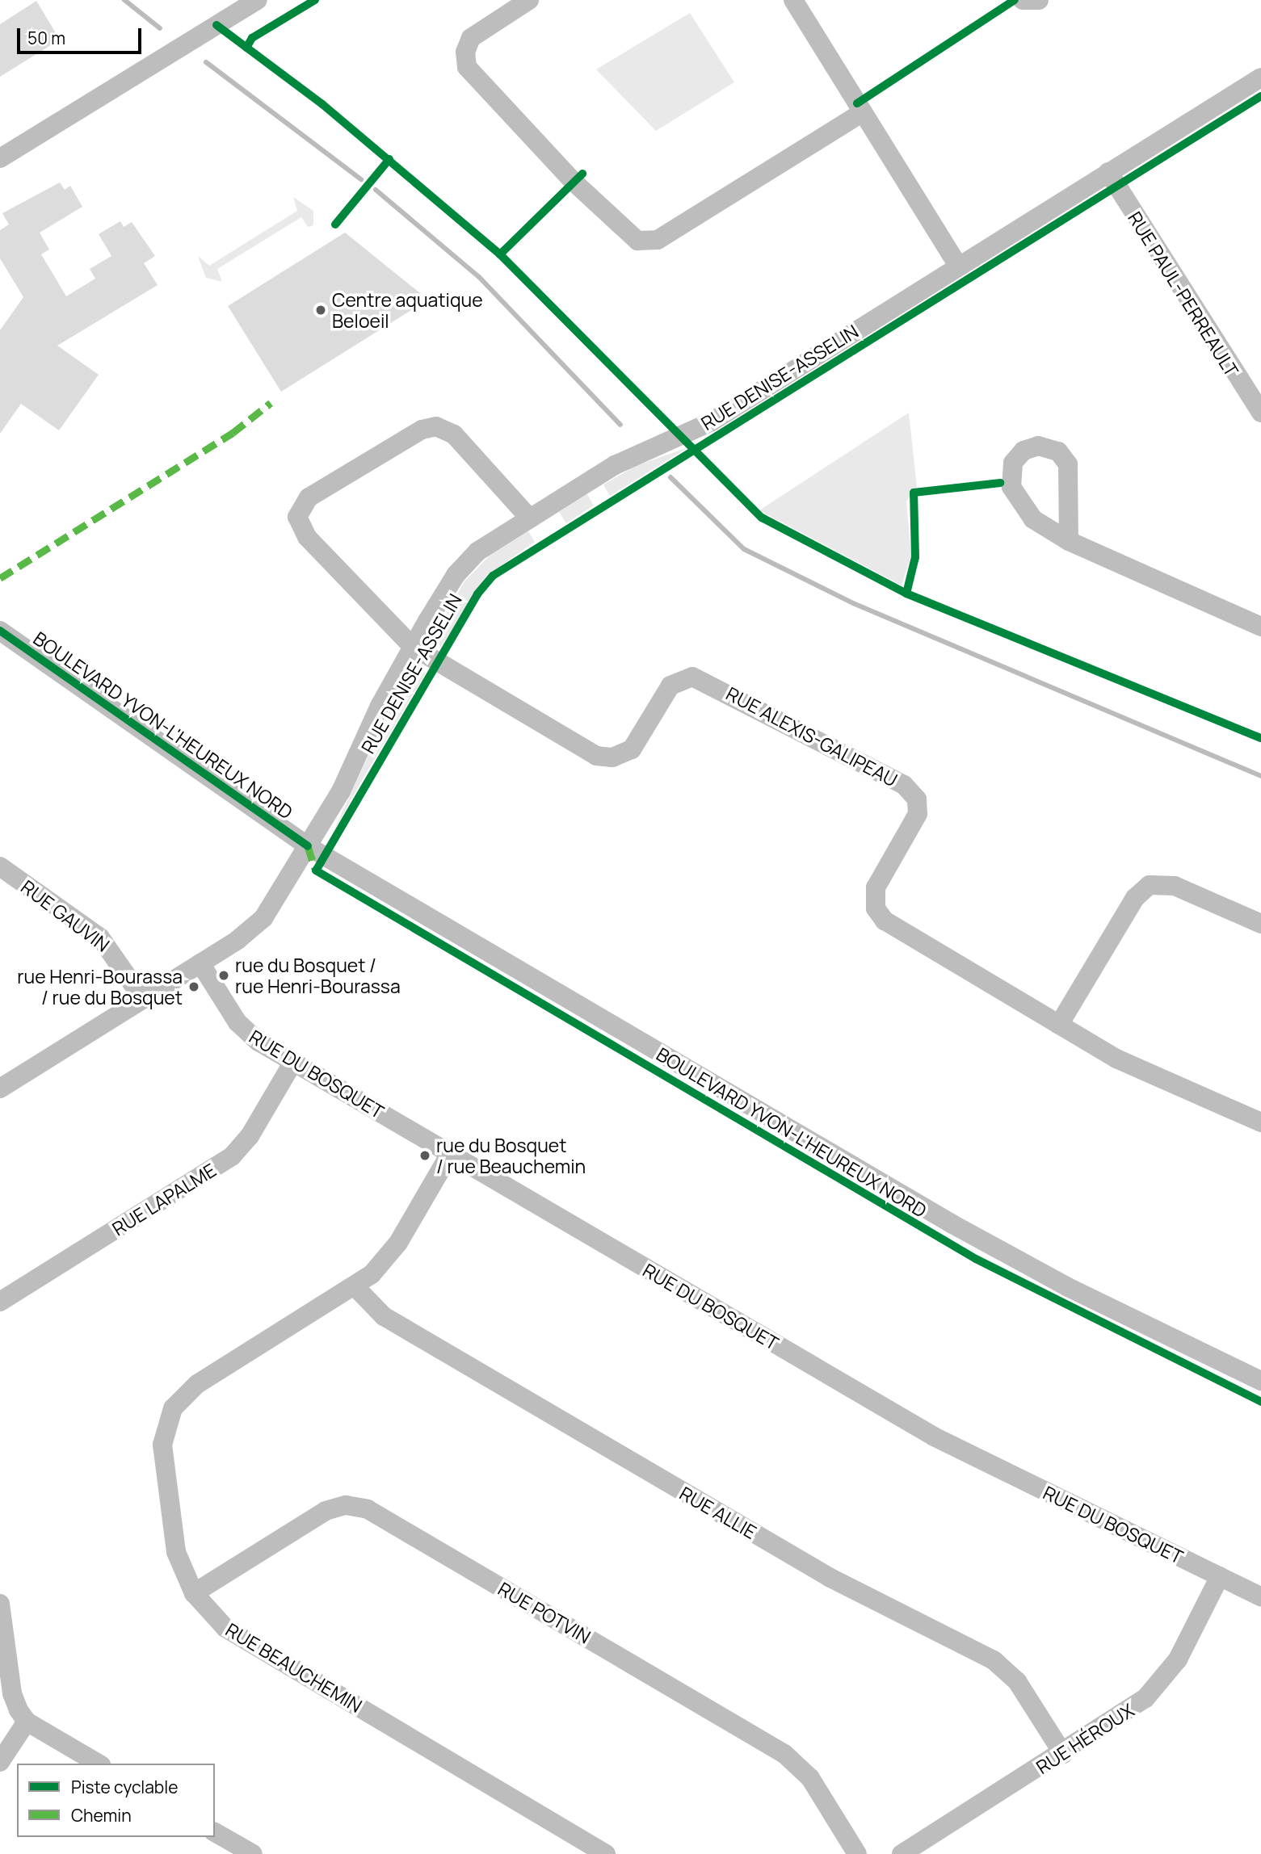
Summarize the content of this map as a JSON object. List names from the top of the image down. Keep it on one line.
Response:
{"streets":{"street":["RUE PAUL-PERREAULT","RUE DENISE-ASSELIN","BOULEVARD YVON-L'HEUREUX NORD","RUE ALEXIS-GALIPEAU","RUE GAUVIN","RUE DU BOSQUET","RUE LAPALME","RUE ALLIE","RUE POTVIN","RUE BEAUCHEMIN","RUE HÉROUX"]},"crossings":[["RUE PAUL-PERREAULT","RUE DENISE-ASSELIN"],["RUE DENISE-ASSELIN","BOULEVARD YVON-L'HEUREUX NORD"],["RUE DENISE-ASSELIN","RUE ALEXIS-GALIPEAU"],["RUE DENISE-ASSELIN","RUE GAUVIN"],["RUE DENISE-ASSELIN","RUE DU BOSQUET"],["RUE DU BOSQUET","RUE LAPALME"],["RUE DU BOSQUET","RUE BEAUCHEMIN"],["RUE DU BOSQUET","RUE HÉROUX"],["RUE ALLIE","RUE BEAUCHEMIN"],["RUE ALLIE","RUE HÉROUX"],["RUE POTVIN","RUE BEAUCHEMIN"]],"places":["Centre aquatique Beloeil","rue du Bosquet / rue Henri-Bourassa","rue Henri-Bourassa / rue du Bosquet","rue du Bosquet / rue Beauchemin"],"legend":["Piste cyclable","Chemin"],"scale_bar":"50 m"}
